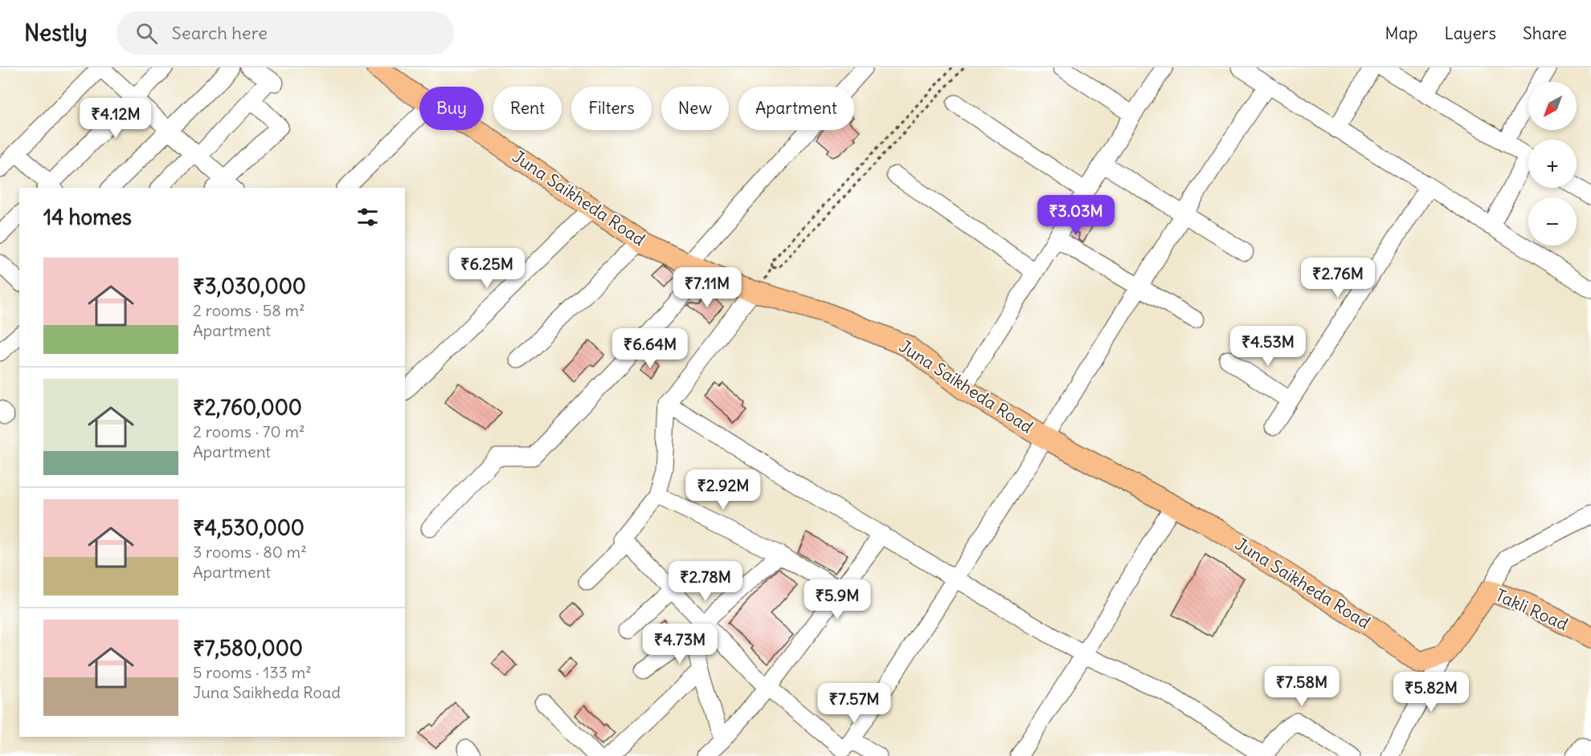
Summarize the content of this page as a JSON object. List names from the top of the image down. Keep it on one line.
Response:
{"streets":{"main road":["Juna Saikheda Road","Takli Road"]},"crossings":[["Juna Saikheda Road","Takli Road"]],"north":"bottom left","page":{"header":"Nestly","search":"Search here","nav":["Map","Layers","Share"],"map_buttons":["+","−"],"chip":["Buy","Rent","Filters","New","Apartment"],"price":["₹4.12M","₹3.03M","₹6.25M","₹2.76M","₹7.11M","₹4.53M","₹6.64M","₹2.92M","₹2.78M","₹5.9M","₹4.73M","₹7.58M","₹5.82M","₹7.57M"],"heading":"14 homes","list":[{"name":"₹3,030,000","note":"2 rooms · 58 m² · Apartment"},{"name":"₹2,760,000","note":"2 rooms · 70 m² · Apartment"},{"name":"₹4,530,000","note":"3 rooms · 80 m² · Apartment"},{"name":"₹7,580,000","note":"5 rooms · 133 m² · Juna Saikheda Road"}]}}
